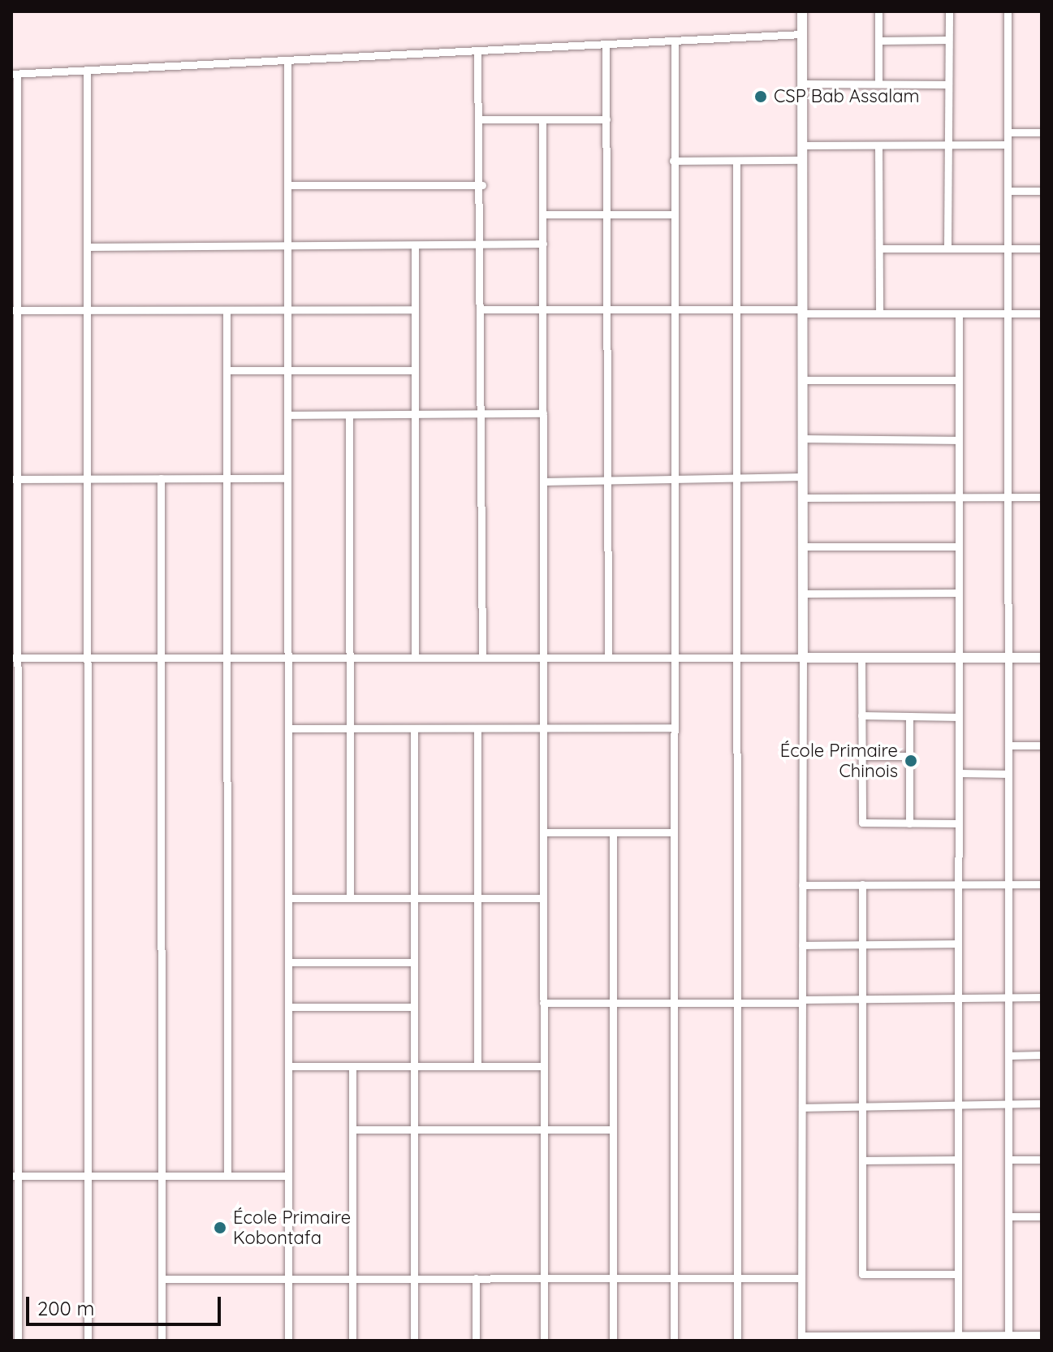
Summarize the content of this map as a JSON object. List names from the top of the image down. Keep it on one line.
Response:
{"places":["CSP Bab Assalam","École Primaire Chinois","École Primaire Kobontafa"],"scale_bar":"200 m"}
